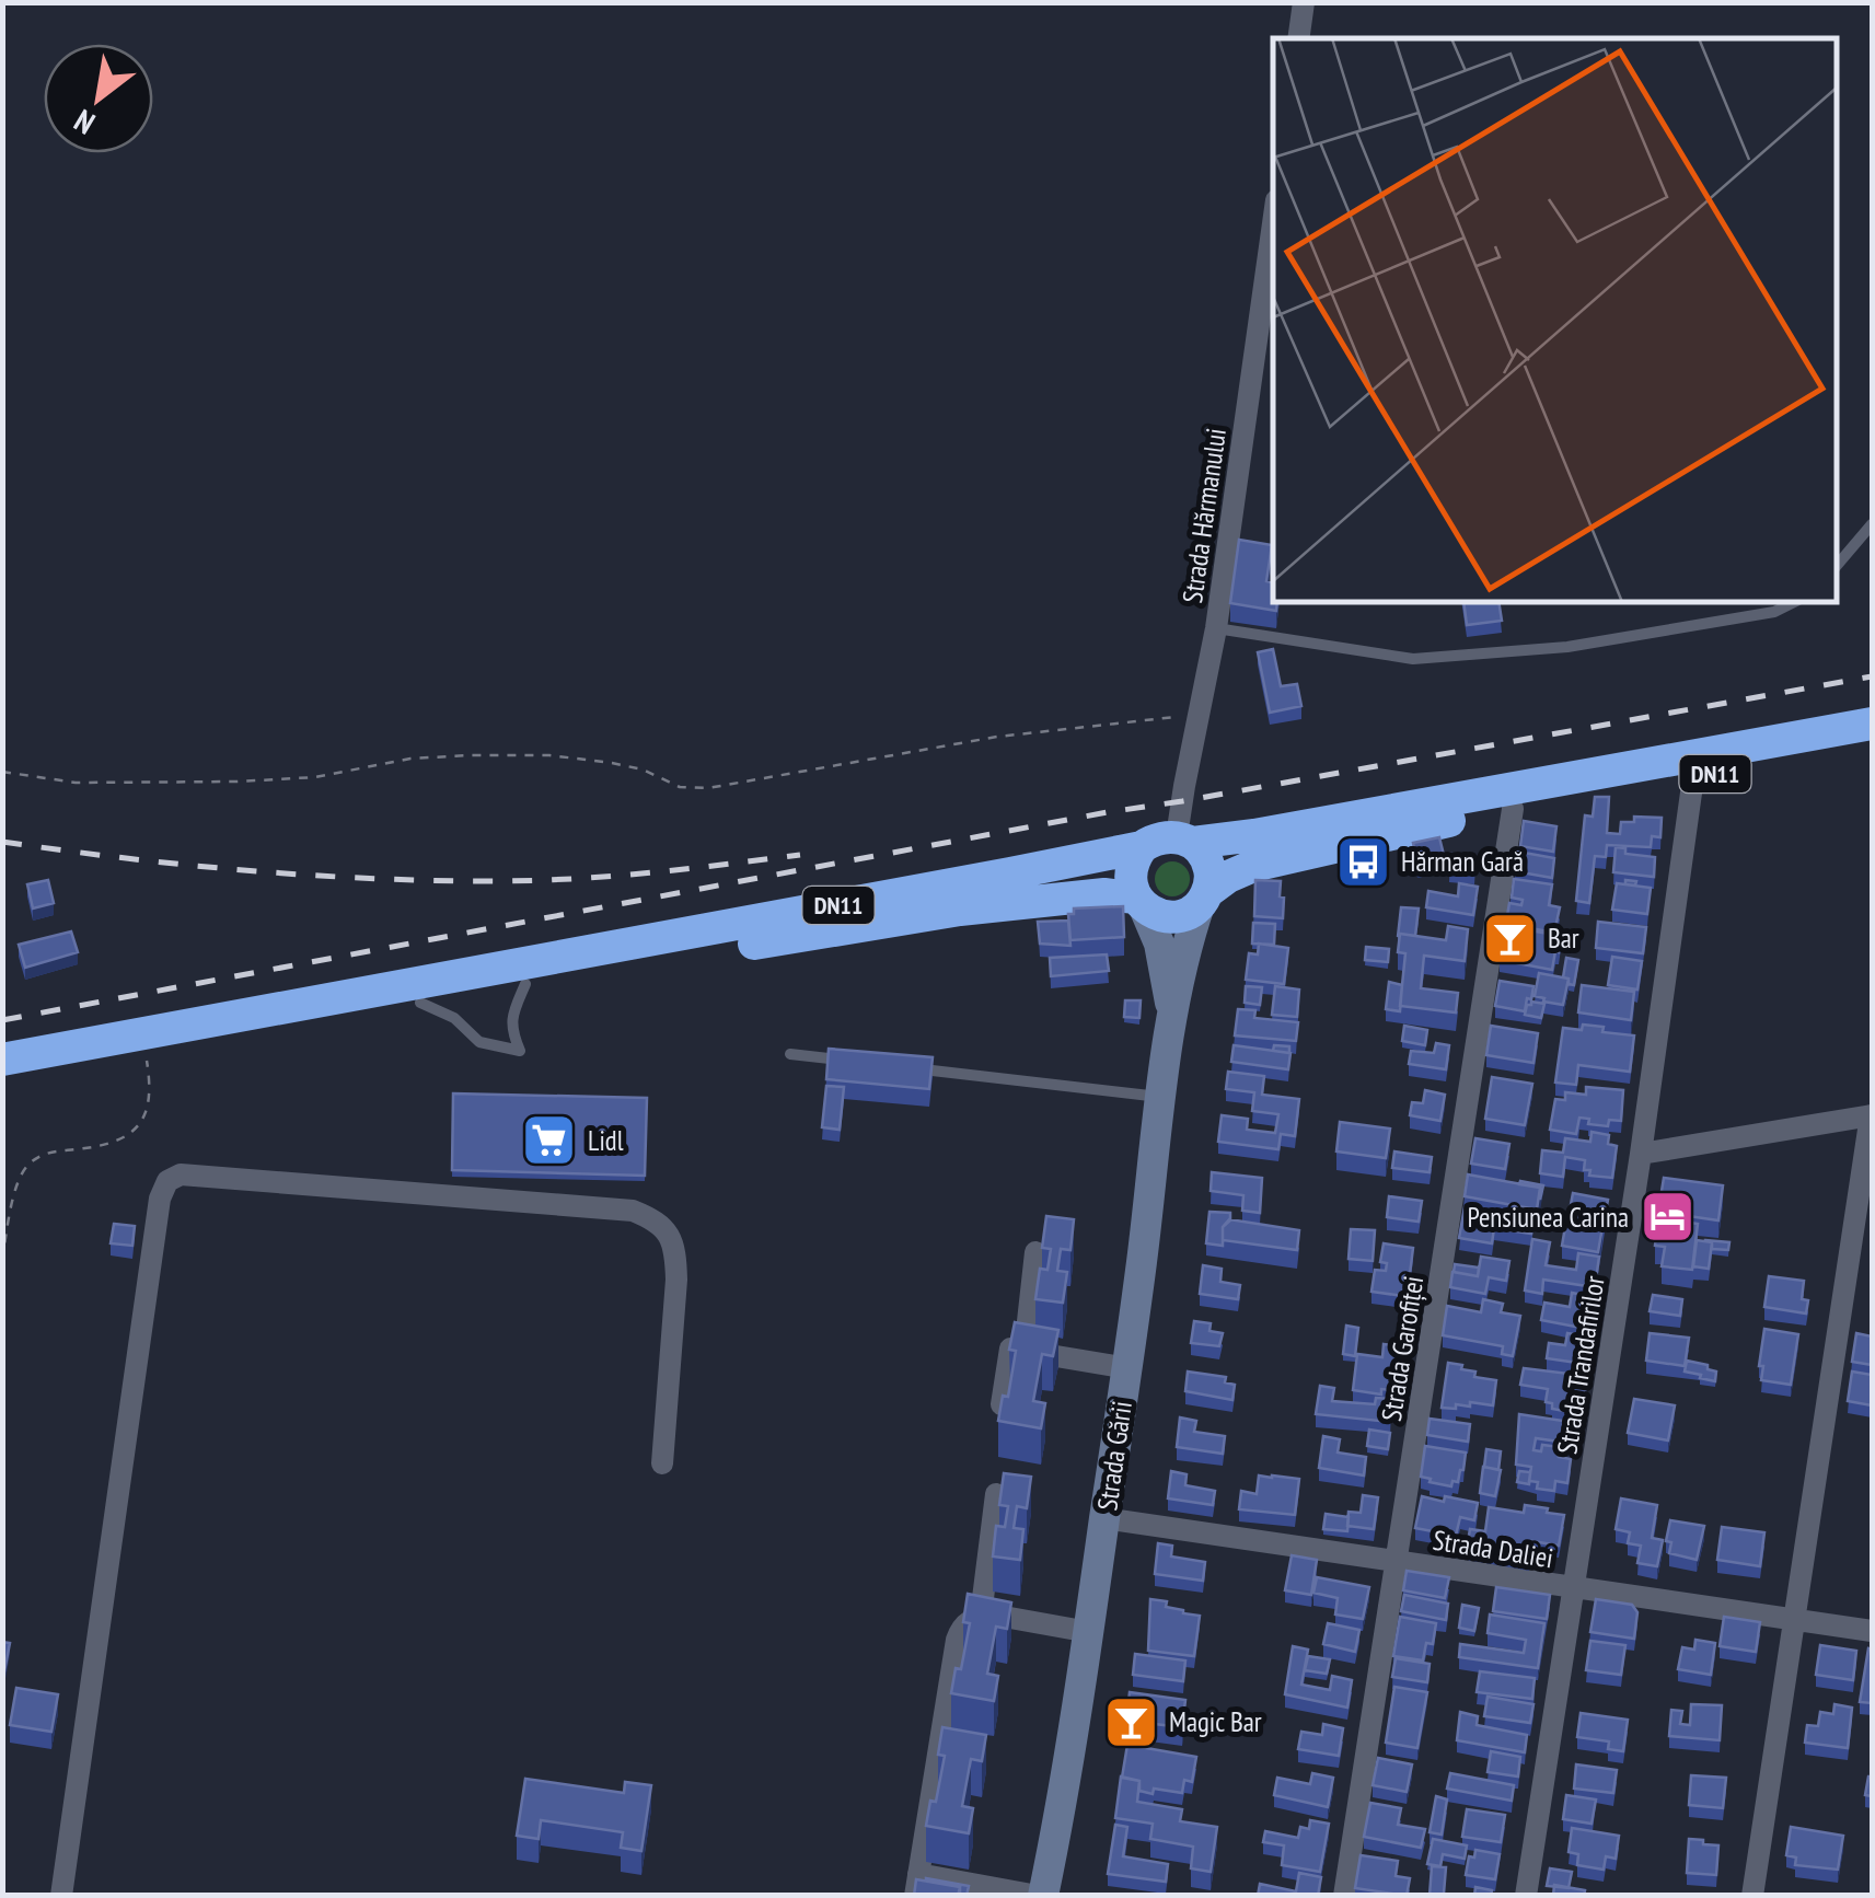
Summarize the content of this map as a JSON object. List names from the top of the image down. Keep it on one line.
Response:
{"streets":{"highway":["DN11"],"main road":["Strada Gării"],"street":["Strada Hărmanului","Strada Garofiței","Strada Trandafirilor","Strada Daliei"]},"crossings":[["Strada Hărmanului","DN11"],["DN11","Strada Garofiței"],["DN11","Strada Trandafirilor"],["Strada Garofiței","Strada Daliei"],["Strada Trandafirilor","Strada Daliei"],["Strada Gării","Strada Daliei"]],"places":{"bus stop":["Hărman Gară"],"bar":["Bar","Magic Bar"],"supermarket":["Lidl"],"hotel":["Pensiunea Carina"]},"north":"bottom left"}
